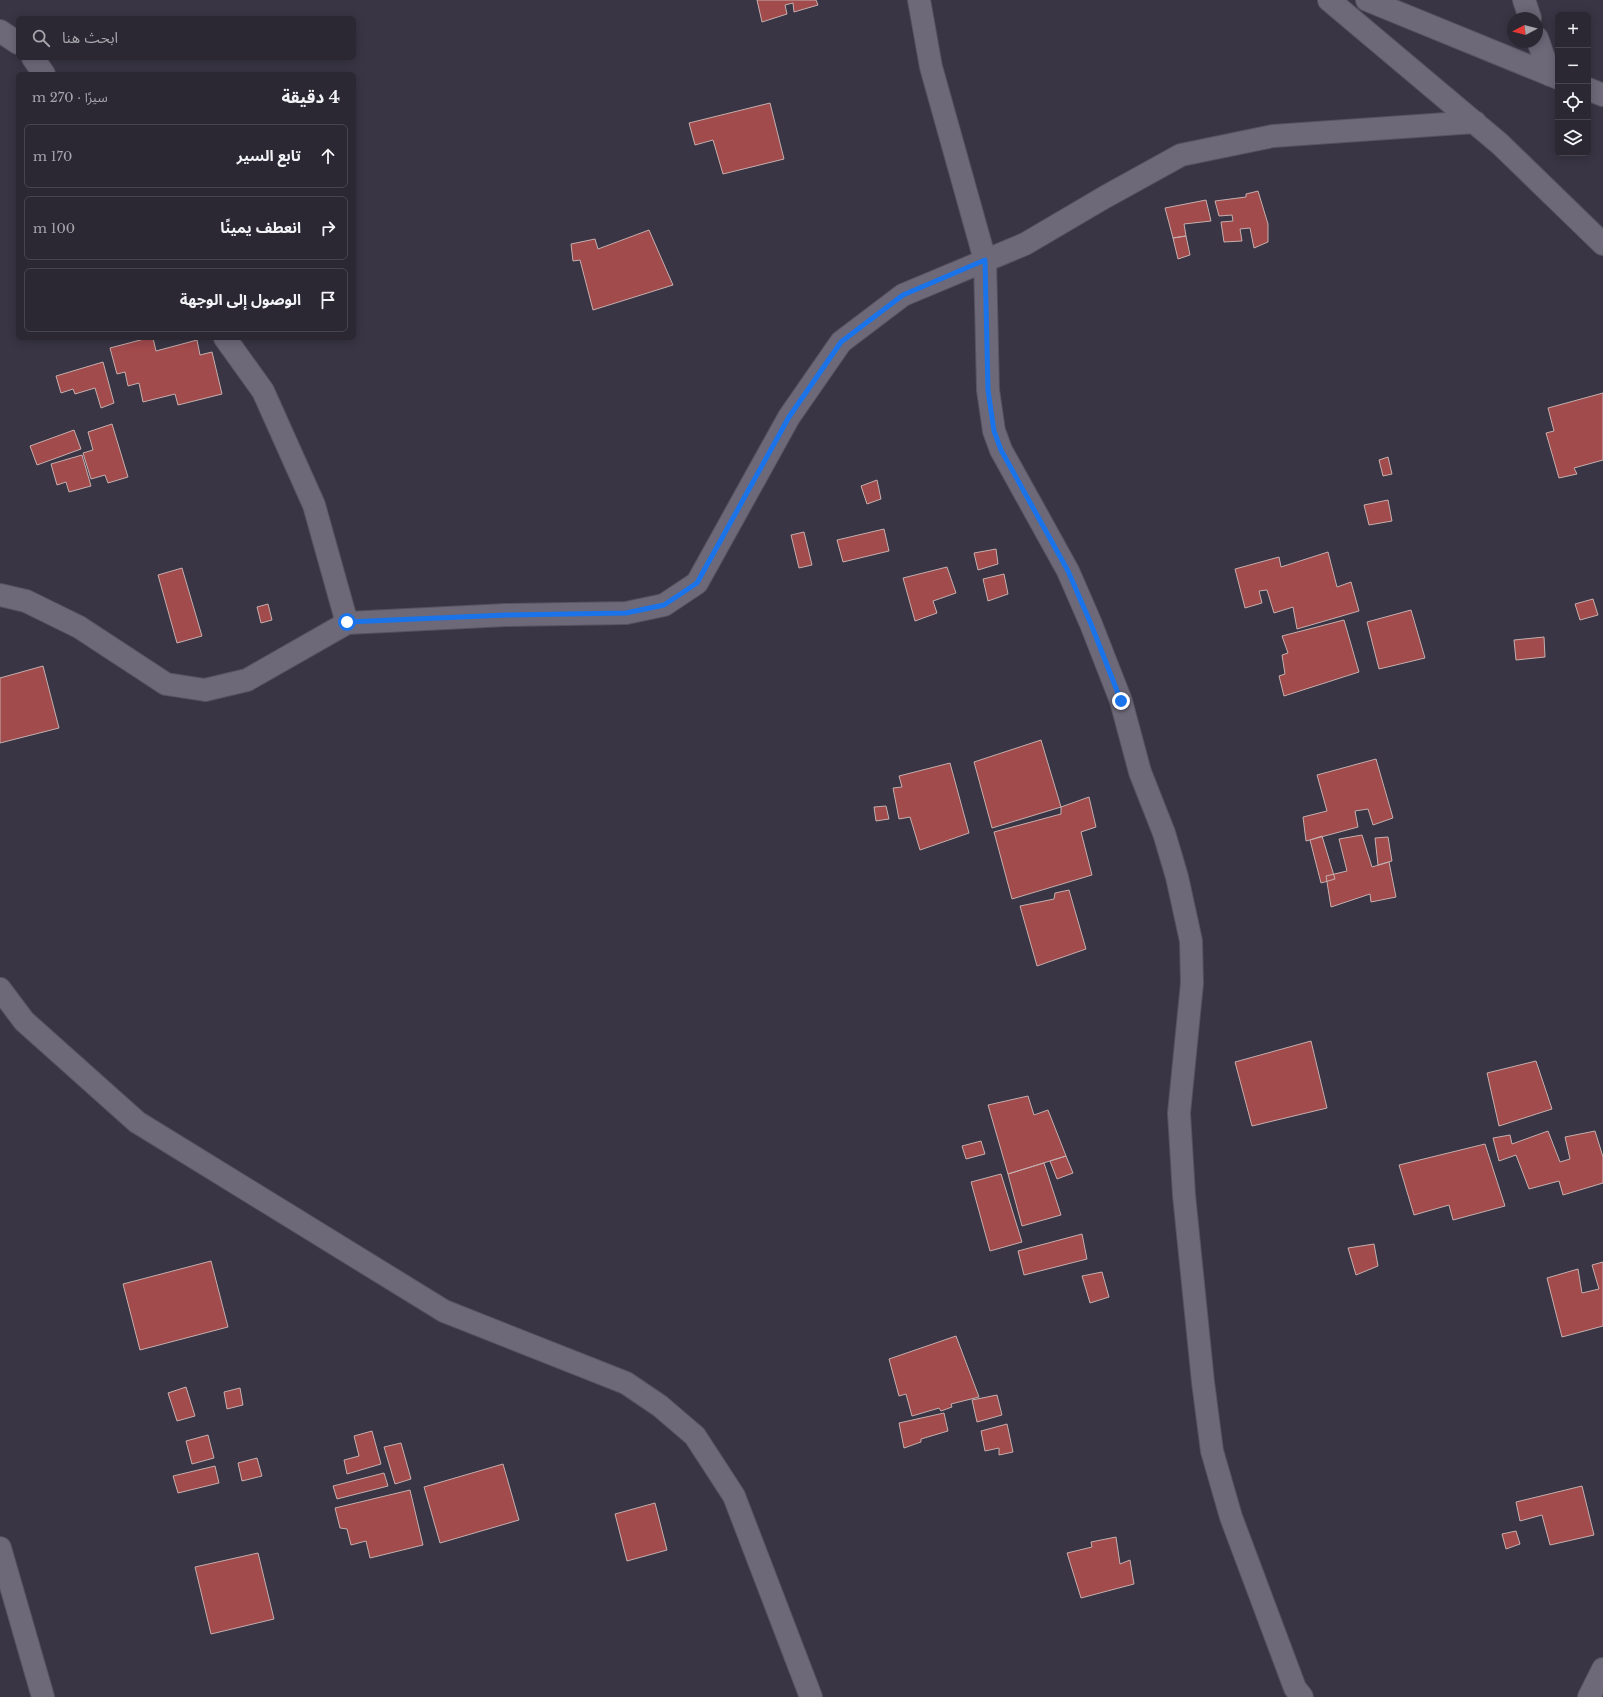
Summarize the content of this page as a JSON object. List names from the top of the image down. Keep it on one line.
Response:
{"north":"left","page":{"map_buttons":["+","−"],"search":"ابحث هنا","heading":["4 دقيقة","سيرًا · 270 m"],"list":[["تابع السير","170 m"],["انعطف يمينًا","100 m"],"الوصول إلى الوجهة"]}}
